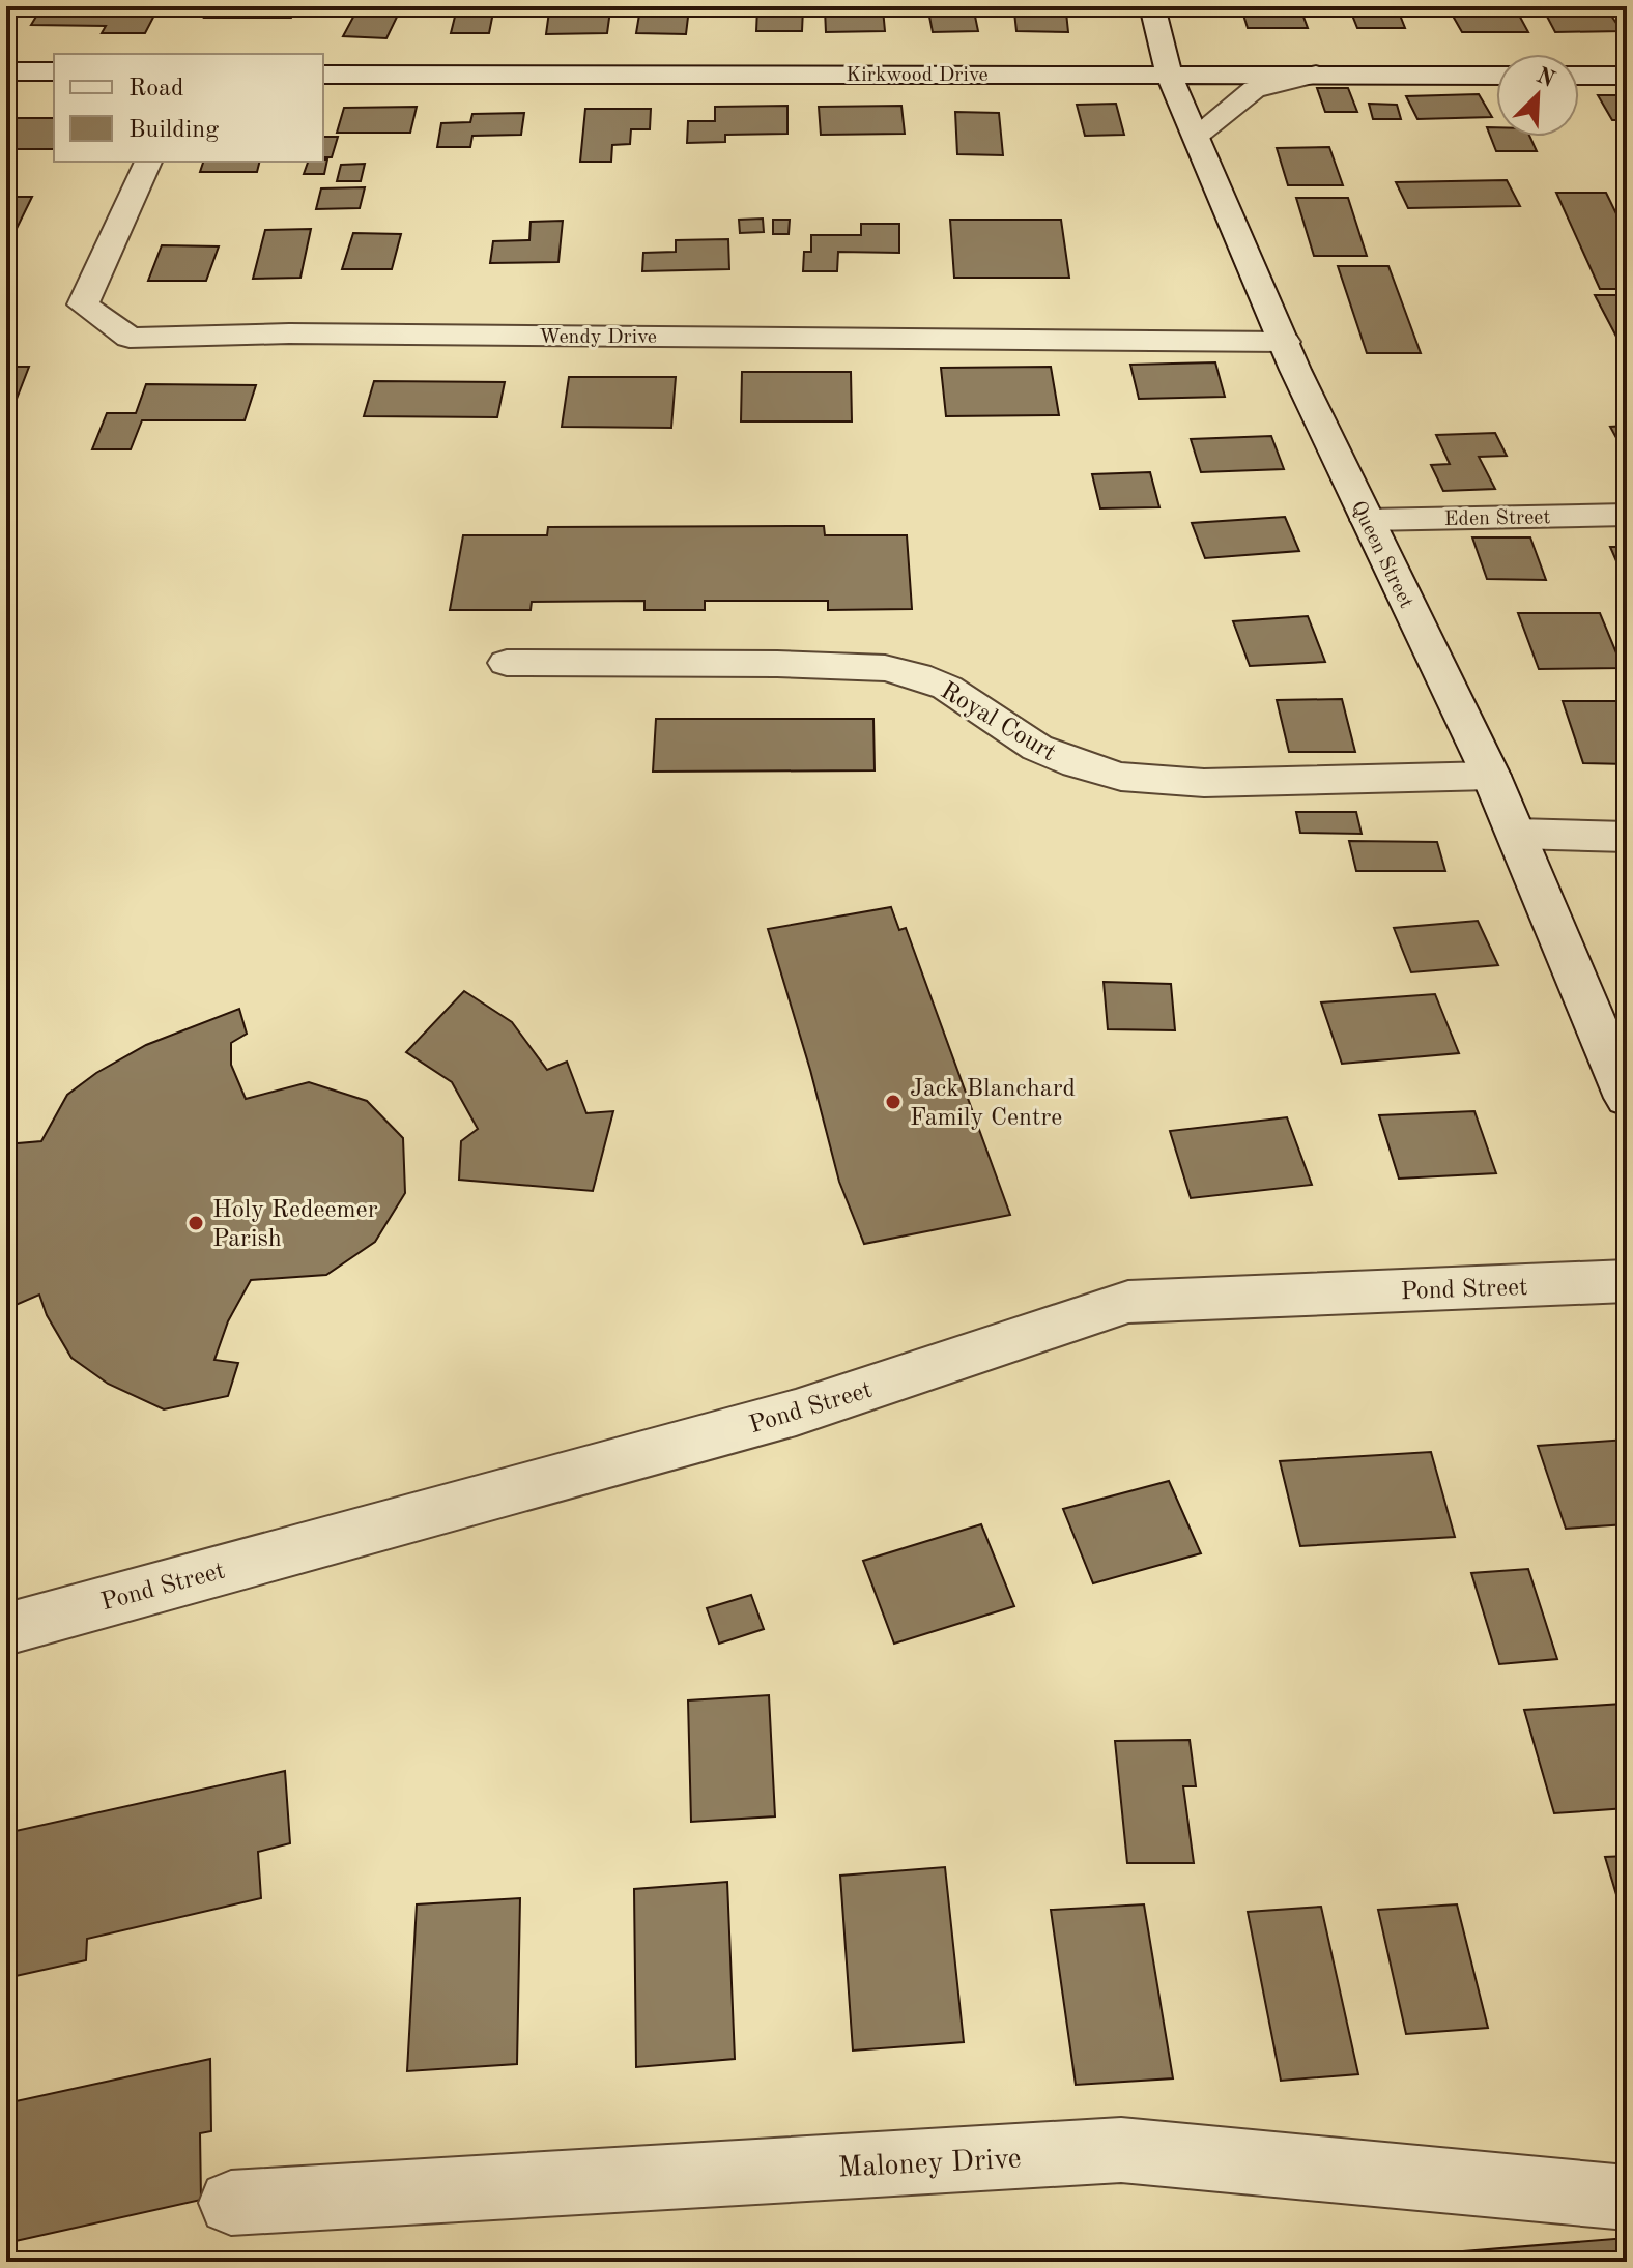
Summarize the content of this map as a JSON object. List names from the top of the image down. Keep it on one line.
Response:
{"streets":{"street":["Kirkwood Drive","Wendy Drive","Eden Street","Queen Street","Royal Court","Pond Street","Maloney Drive"]},"crossings":[["Kirkwood Drive","Queen Street"],["Wendy Drive","Queen Street"],["Eden Street","Queen Street"],["Queen Street","Royal Court"]],"places":["Jack Blanchard Family Centre","Holy Redeemer Parish"],"legend":["Road","Building"],"north":"top right"}
